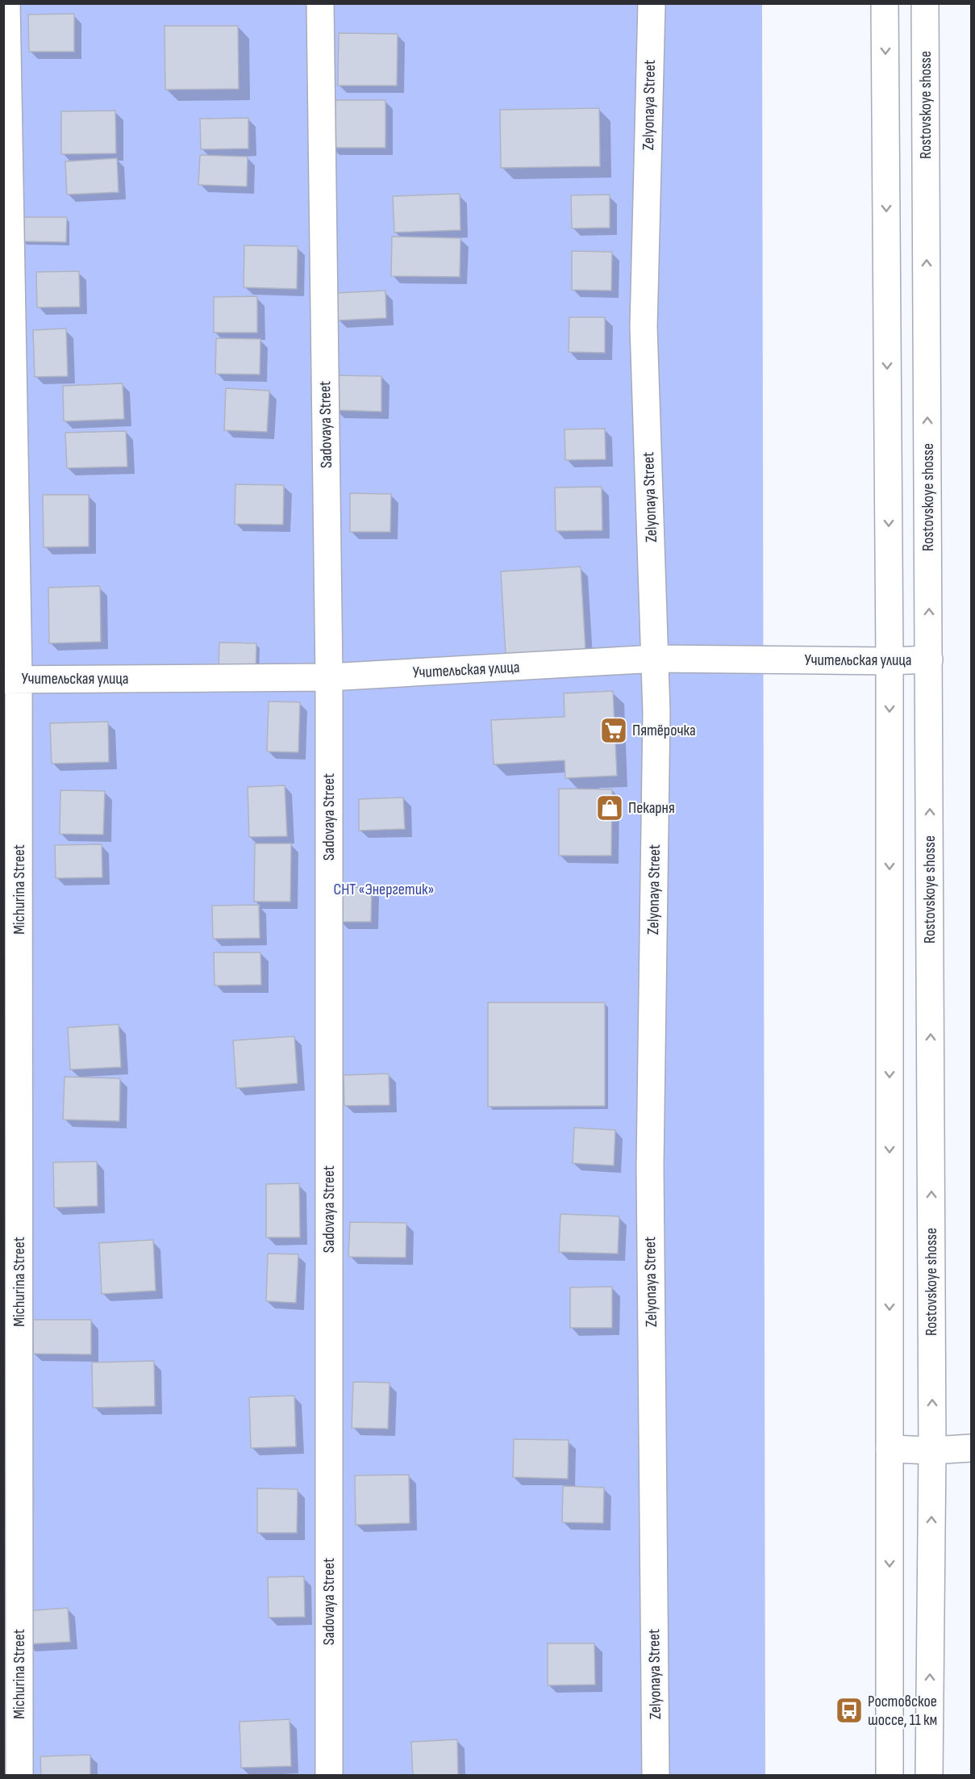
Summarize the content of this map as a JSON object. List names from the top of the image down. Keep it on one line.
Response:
{"streets":{"main road":["Zelyonaya Street","Rostovskoye shosse","Sadovaya Street","Учительская улица","Michurina Street"]},"crossings":[["Zelyonaya Street","Учительская улица"],["Rostovskoye shosse","Учительская улица"],["Sadovaya Street","Учительская улица"],["Учительская улица","Michurina Street"]],"parks":["СНТ «Энергетик»"],"places":{"supermarket":["Пятёрочка"],"shop":["Пекарня"],"bus stop":["Ростовское шоссе, 11 км"]}}
